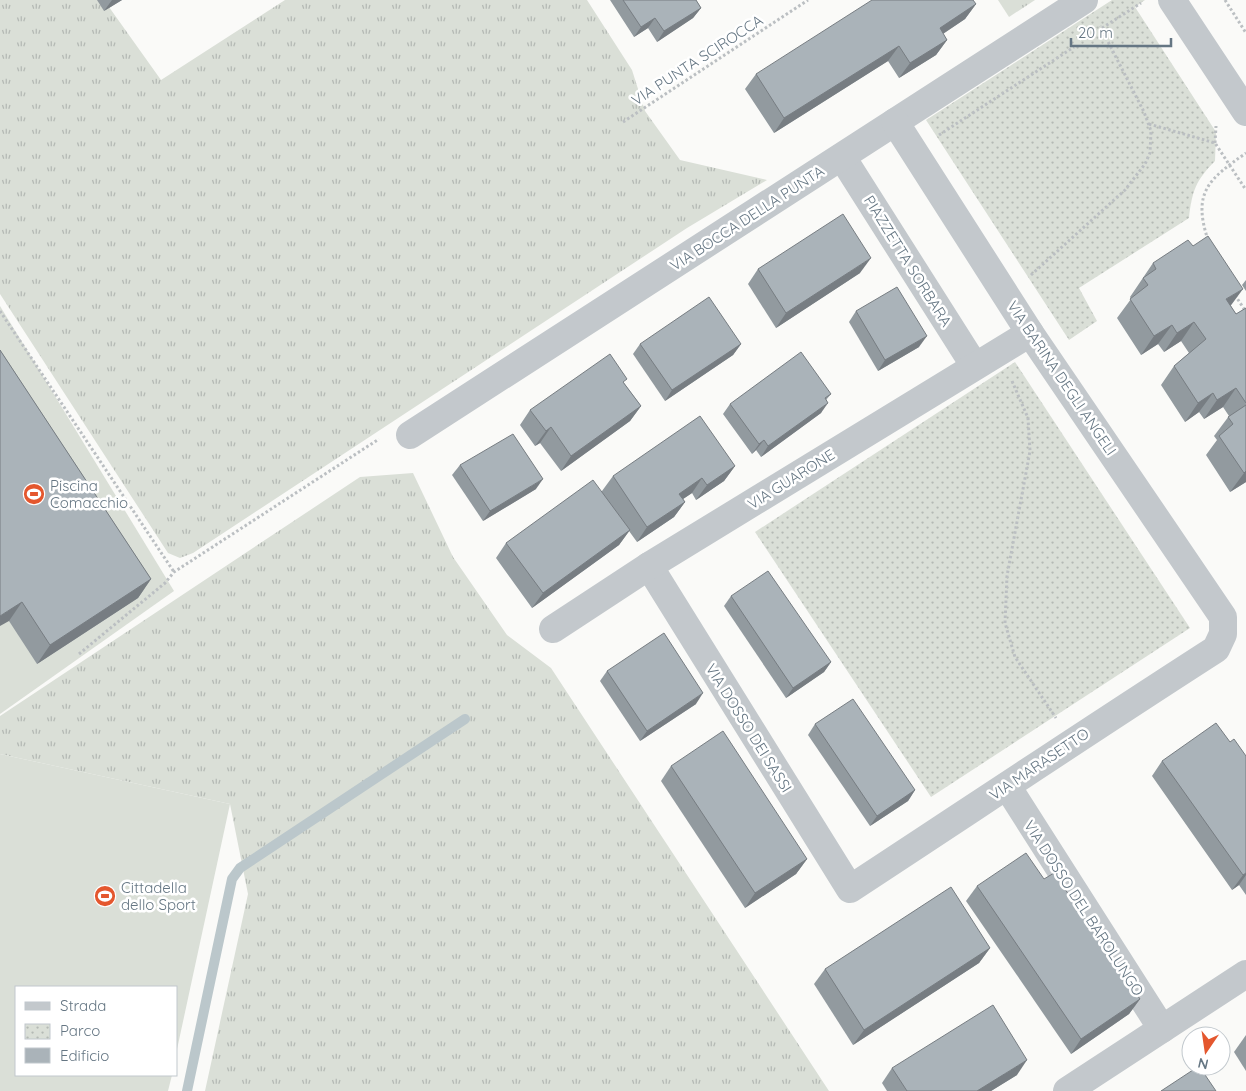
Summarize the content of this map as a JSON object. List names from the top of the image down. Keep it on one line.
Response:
{"streets":{"street":["VIA BOCCA DELLA PUNTA","PIAZZETTA SORBARA","VIA BARINA DEGLI ANGELI","VIA GUARONE","VIA DOSSO DEI SASSI","VIA MARASETTO","VIA DOSSO DEL BAROLUNGO"],"path":["VIA PUNTA SCIROCCA"]},"crossings":[["VIA BOCCA DELLA PUNTA","PIAZZETTA SORBARA"],["VIA BOCCA DELLA PUNTA","VIA BARINA DEGLI ANGELI"],["PIAZZETTA SORBARA","VIA GUARONE"],["VIA BARINA DEGLI ANGELI","VIA GUARONE"],["VIA BARINA DEGLI ANGELI","VIA MARASETTO"],["VIA GUARONE","VIA DOSSO DEI SASSI"],["VIA DOSSO DEI SASSI","VIA MARASETTO"],["VIA MARASETTO","VIA DOSSO DEL BAROLUNGO"]],"places":{"sports":["Piscina Comacchio","Cittadella dello Sport"]},"legend":["Strada","Parco","Edificio"],"scale_bar":"20 m","north":"bottom"}
